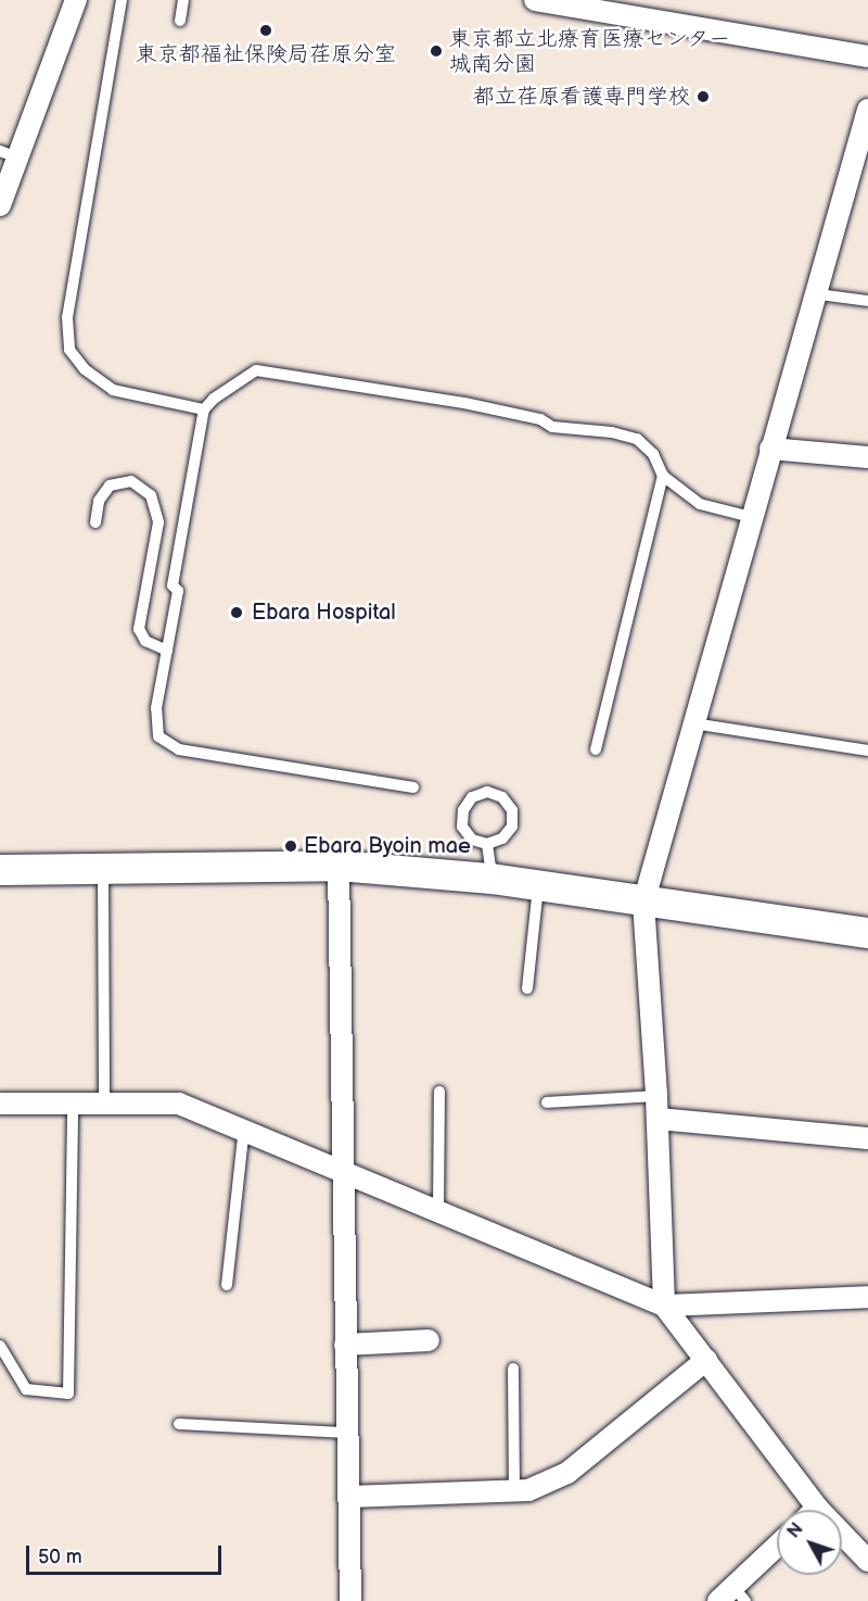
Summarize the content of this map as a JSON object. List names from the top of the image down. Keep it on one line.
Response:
{"places":["東京都福祉保険局荏原分室","東京都立北療育医療センター 城南分園","都立荏原看護専門学校","Ebara Hospital","Ebara Byoin mae"],"scale_bar":"50 m","north":"top left"}
